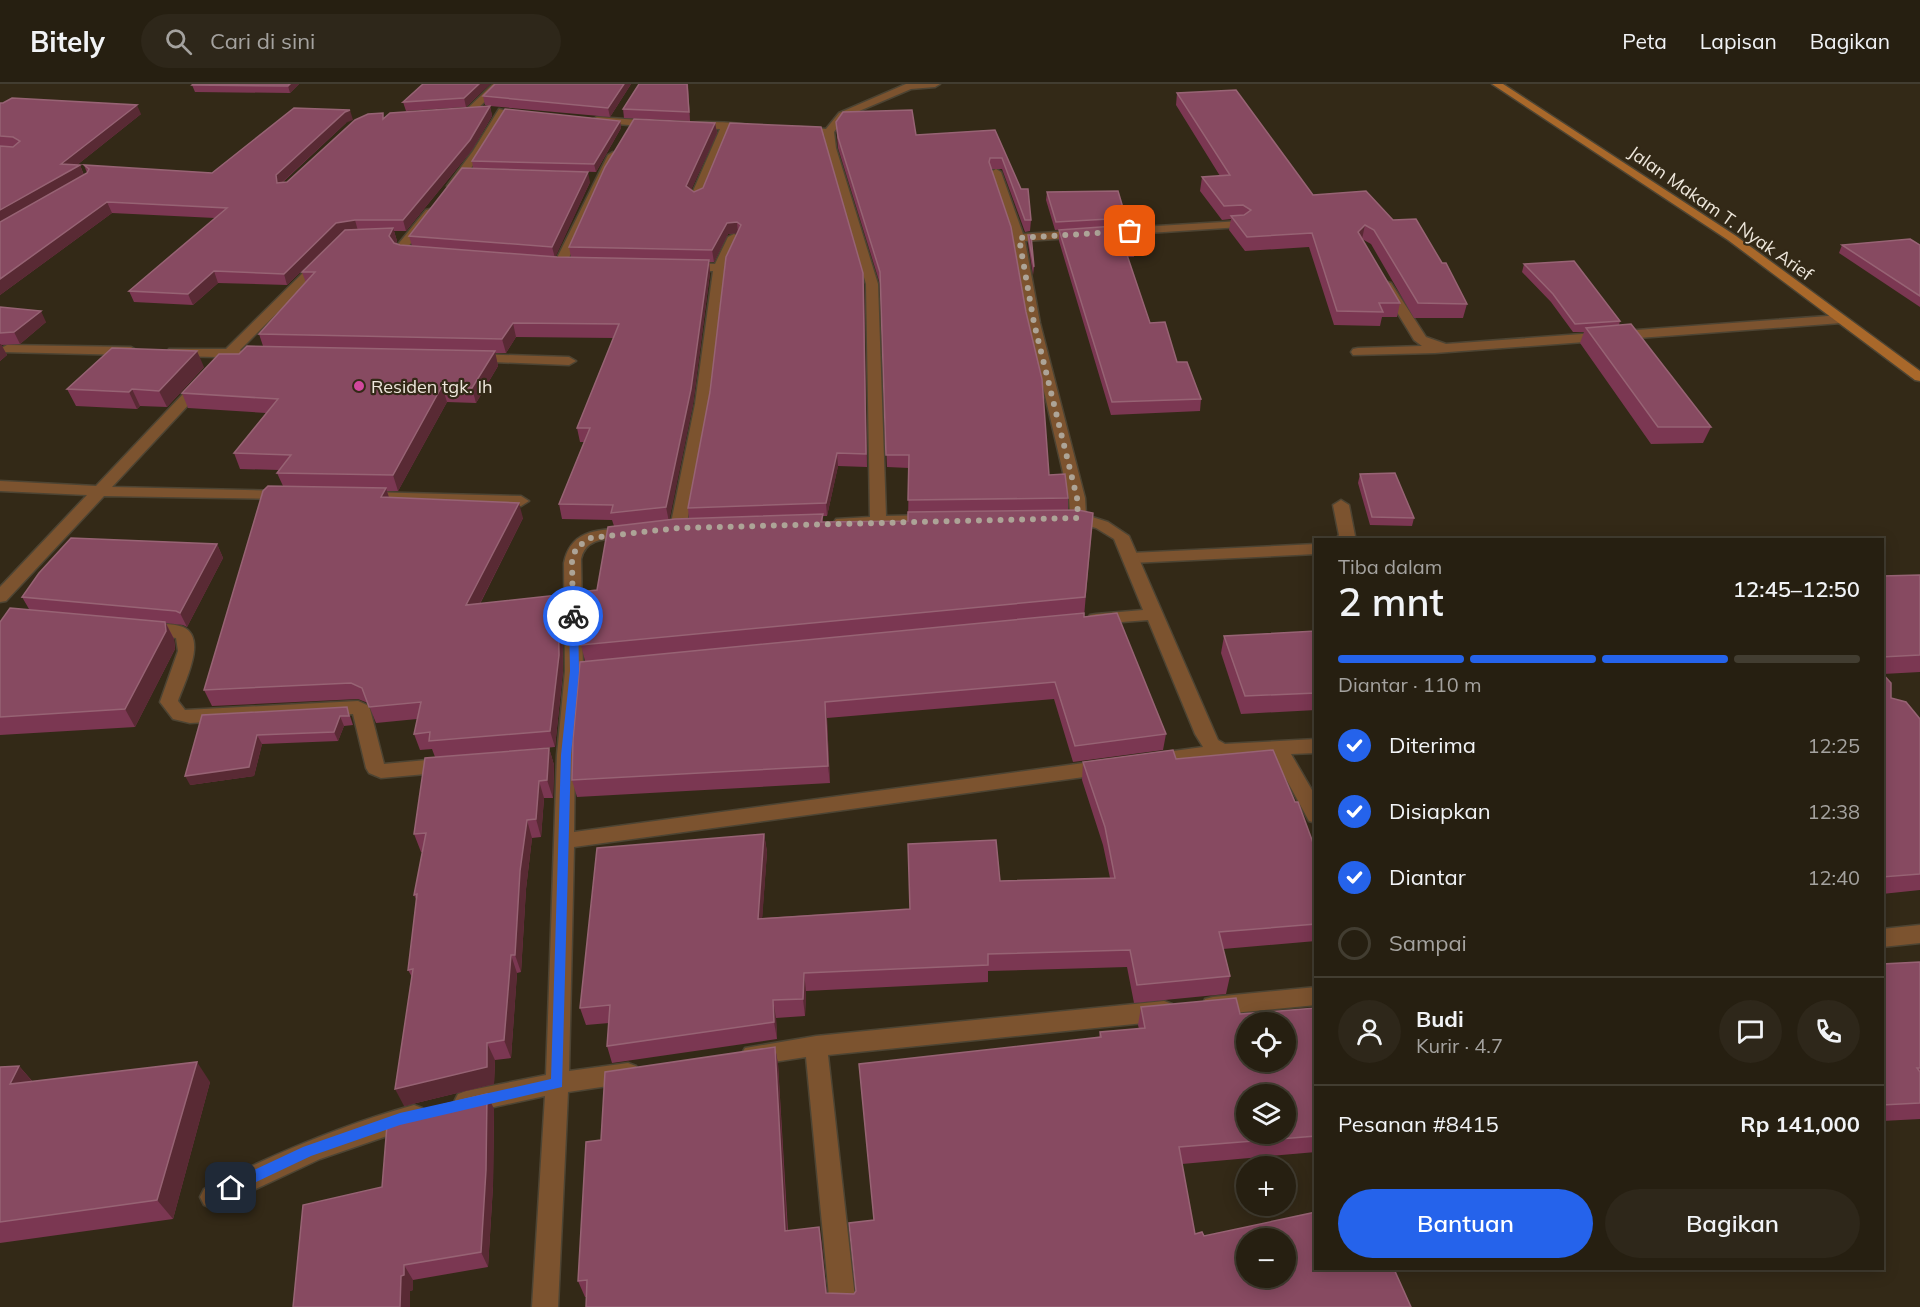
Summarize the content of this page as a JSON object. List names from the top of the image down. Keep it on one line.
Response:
{"streets":{"street":["Jalan Makam T. Nyak Arief"]},"places":["Residen tgk. Ih"],"page":{"header":"Bitely","search":"Cari di sini","nav":["Peta","Lapisan","Bagikan"],"heading":["2 mnt","Tiba dalam","12:45–12:50"],"panel":["Budi","Kurir · 4.7","Pesanan #8415","Rp 141,000"],"bar":"Diantar · 110 m","list":[["Diterima","12:25"],["Disiapkan","12:38"],["Diantar","12:40"],"Sampai"],"map_buttons":["+","−"],"buttons":["Bantuan","Bagikan"]}}
